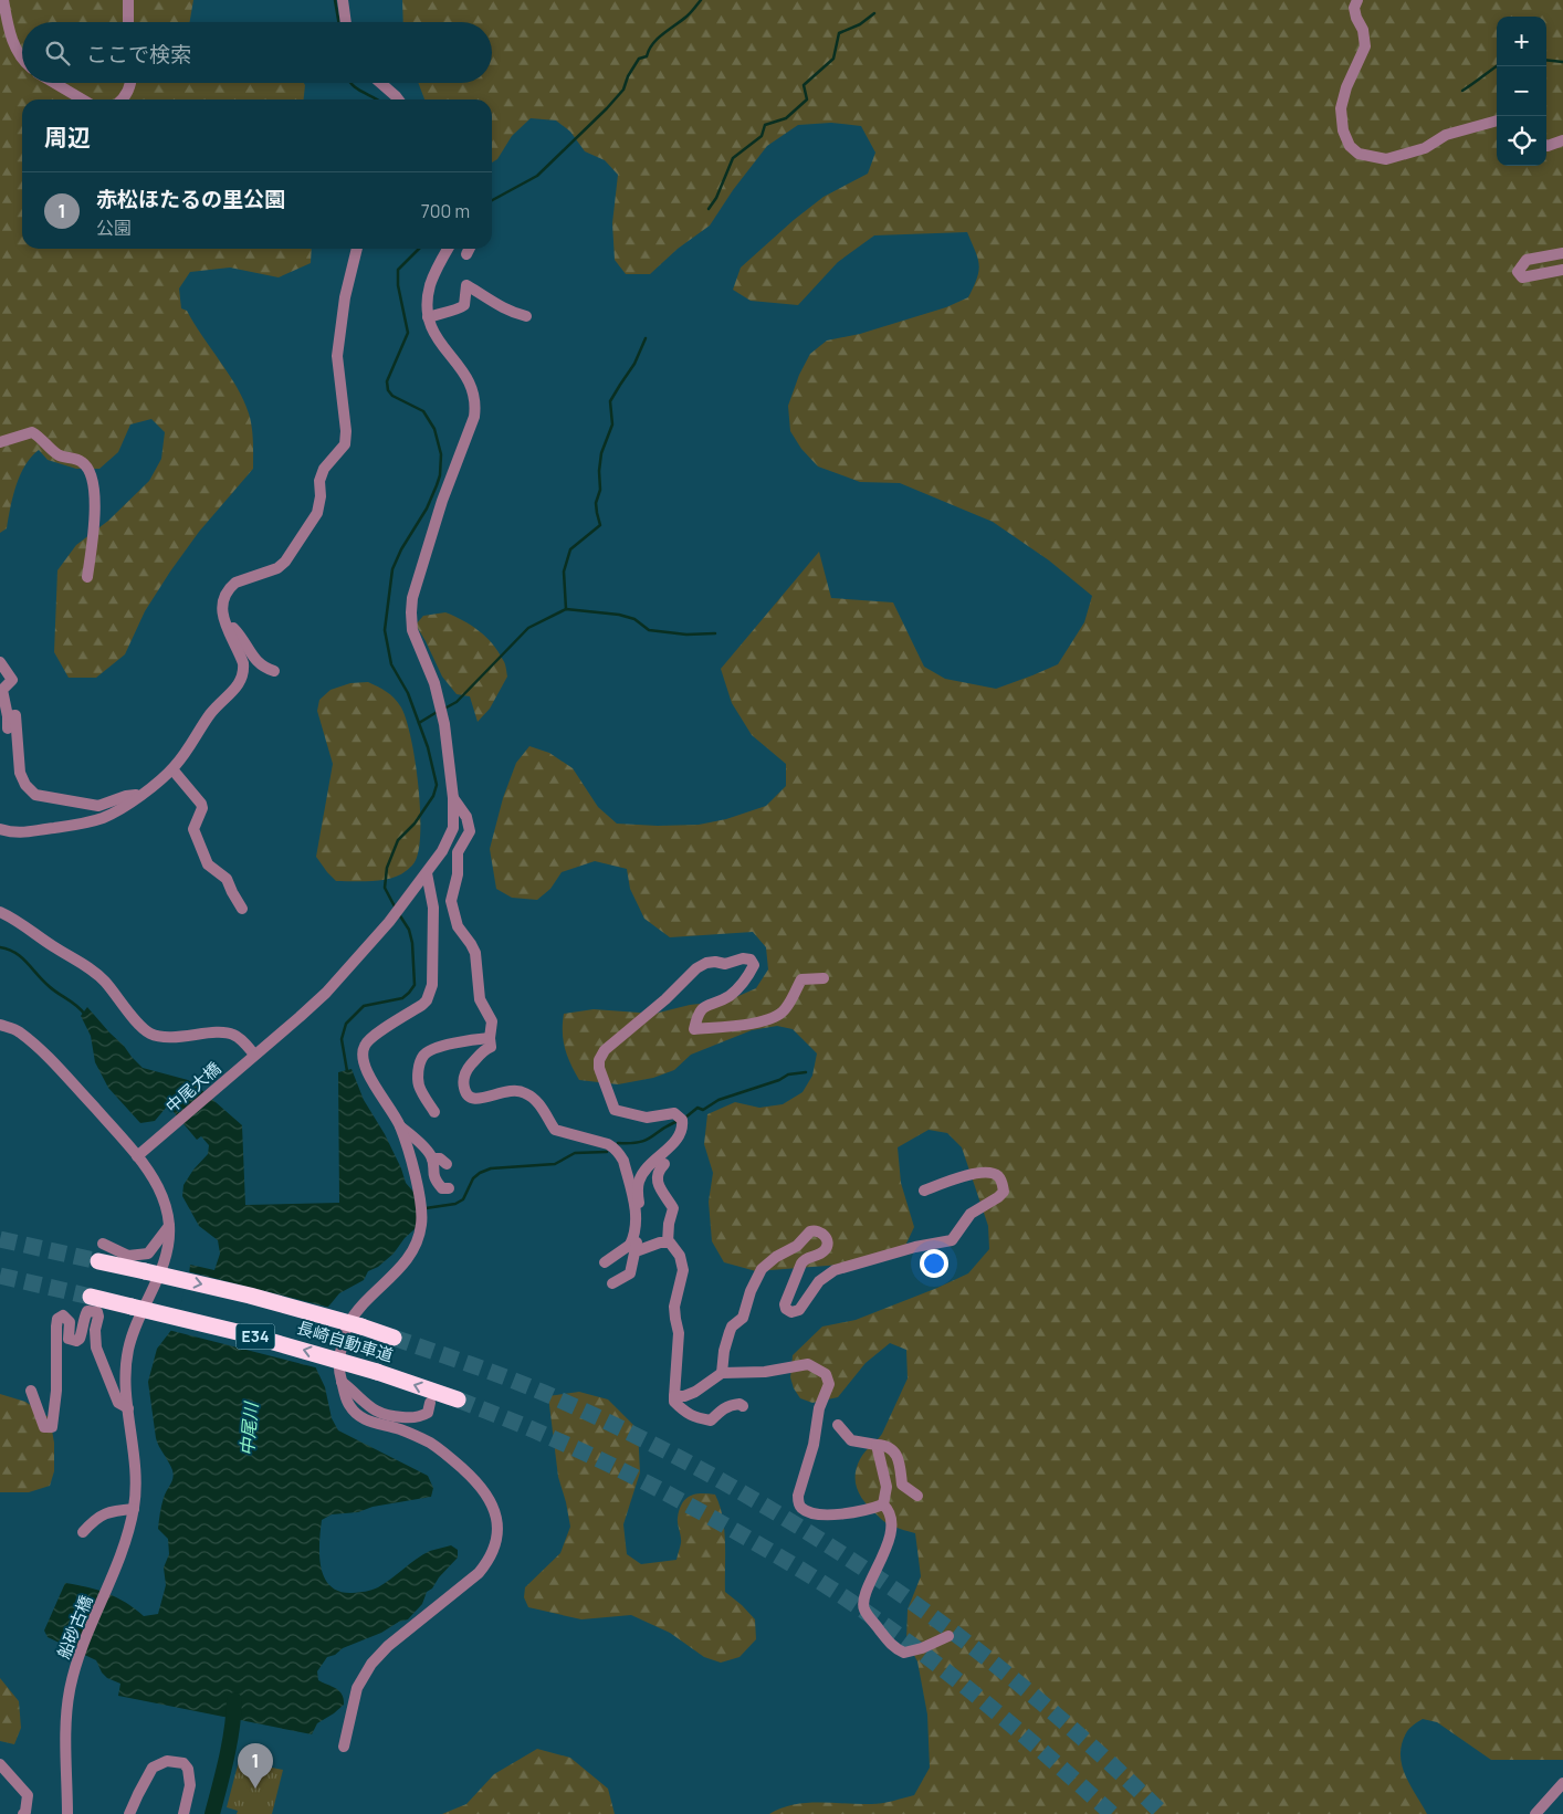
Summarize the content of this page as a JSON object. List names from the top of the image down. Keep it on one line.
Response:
{"streets":{"highway":["E34","長崎自動車道"],"street":["中尾大橋","船砂古橋"]},"crossings":[["中尾大橋","船砂古橋"]],"water":["中尾川"],"page":{"map_buttons":["+","−"],"search":"ここで検索","heading":"周辺","list":[{"mark":"1","name":"赤松ほたるの里公園","note":"公園","value":"700 m"}],"pins":"1"}}
